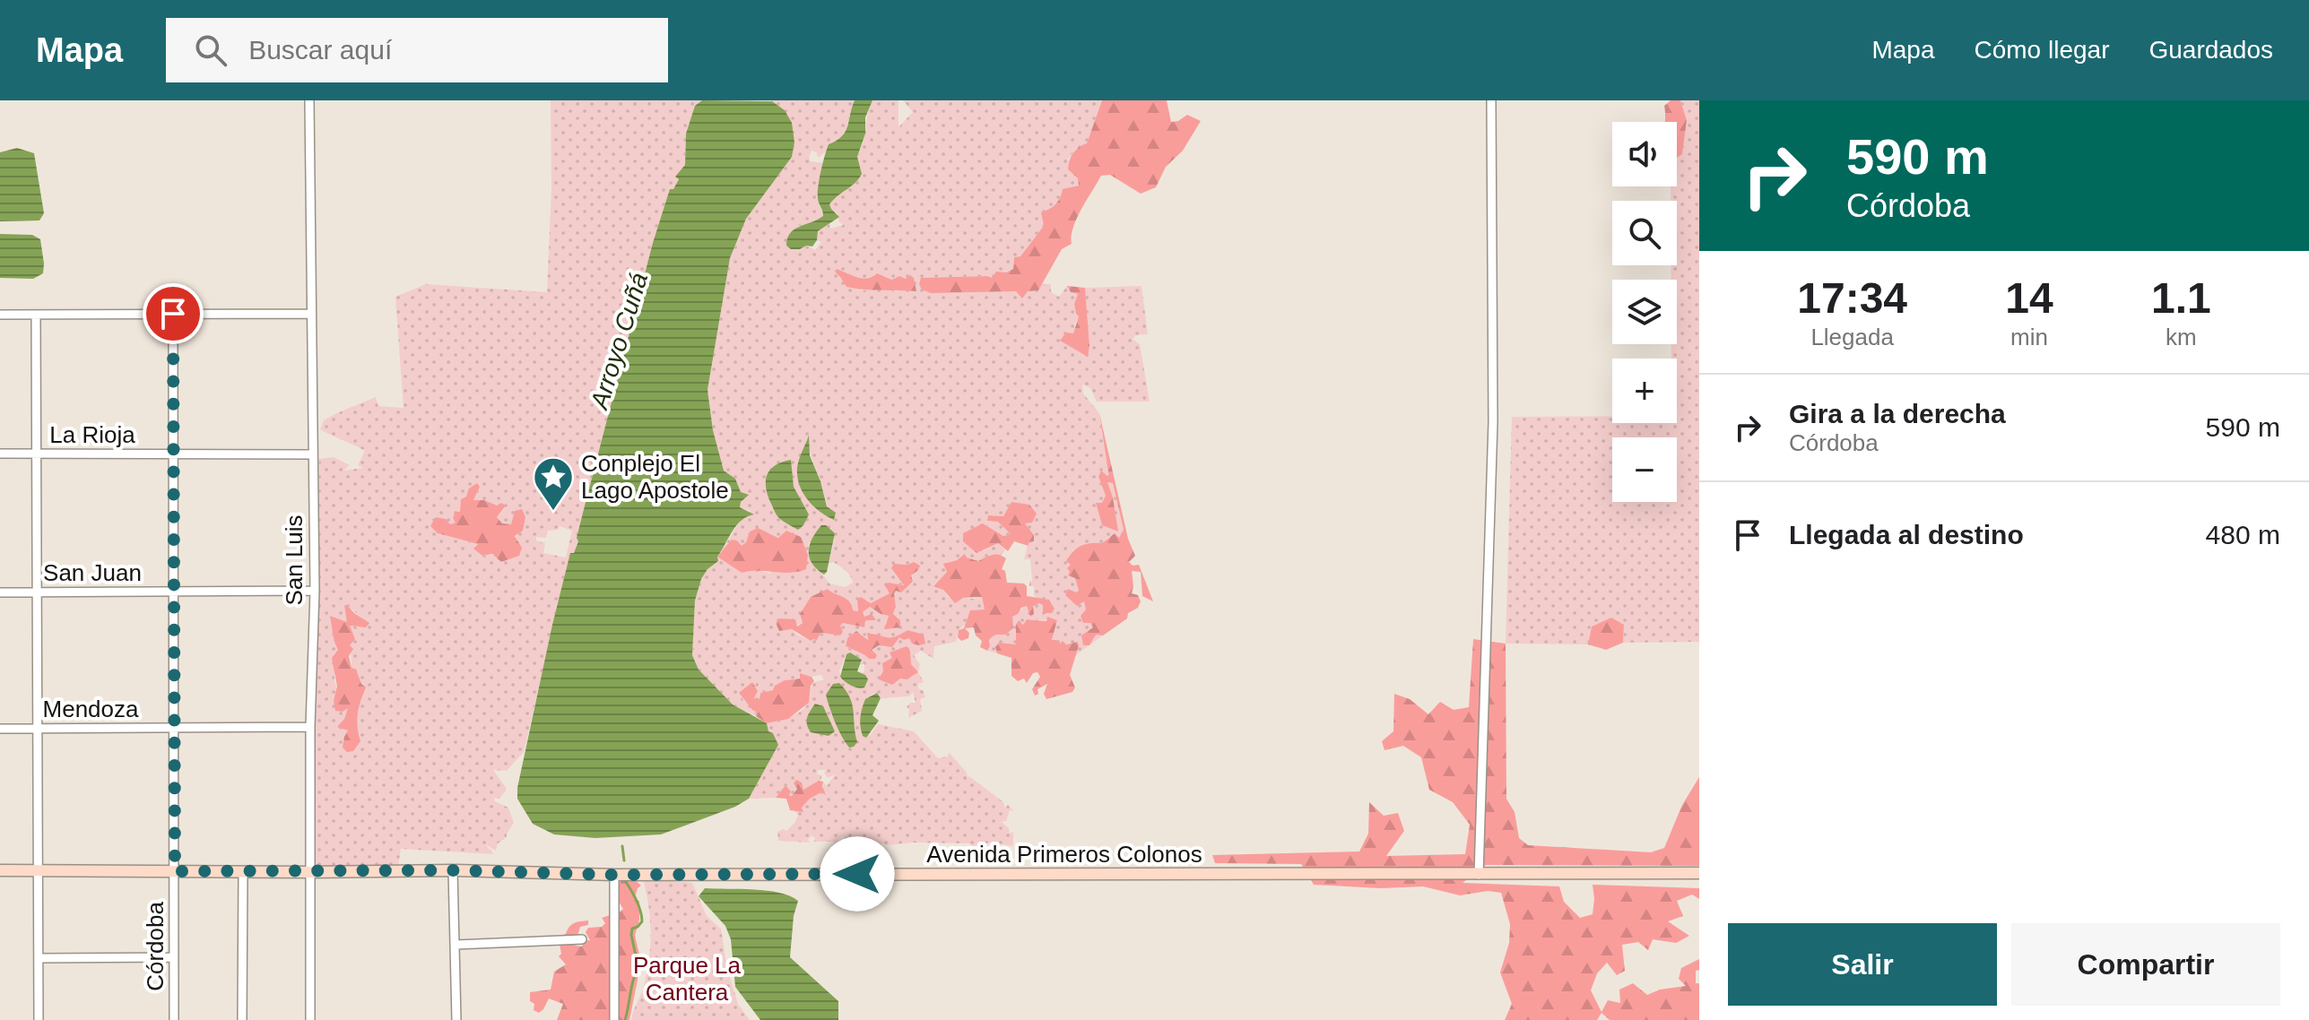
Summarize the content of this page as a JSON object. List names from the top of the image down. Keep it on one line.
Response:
{"streets":{"street":["La Rioja","San Luis","San Juan","Mendoza","Avenida Primeros Colonos","Córdoba"]},"crossings":[["La Rioja","San Luis"],["La Rioja","Córdoba"],["San Luis","San Juan"],["San Luis","Mendoza"],["San Luis","Avenida Primeros Colonos"],["San Juan","Córdoba"],["Mendoza","Córdoba"],["Avenida Primeros Colonos","Córdoba"]],"water":["Arroyo Cuñá"],"parks":["Parque La Cantera"],"places":{"place":["Conplejo El Lago Apostole"]},"page":{"header":"Mapa","search":"Buscar aquí","nav":["Mapa","Cómo llegar","Guardados"],"turn":["590 m","Córdoba"],"map_buttons":["+","−"],"eta":["17:34","Llegada","14","min","1.1","km"],"list":[{"name":"Gira a la derecha","note":"Córdoba","value":"590 m"},{"name":"Llegada al destino","value":"480 m"}],"buttons":["Salir","Compartir"]}}
